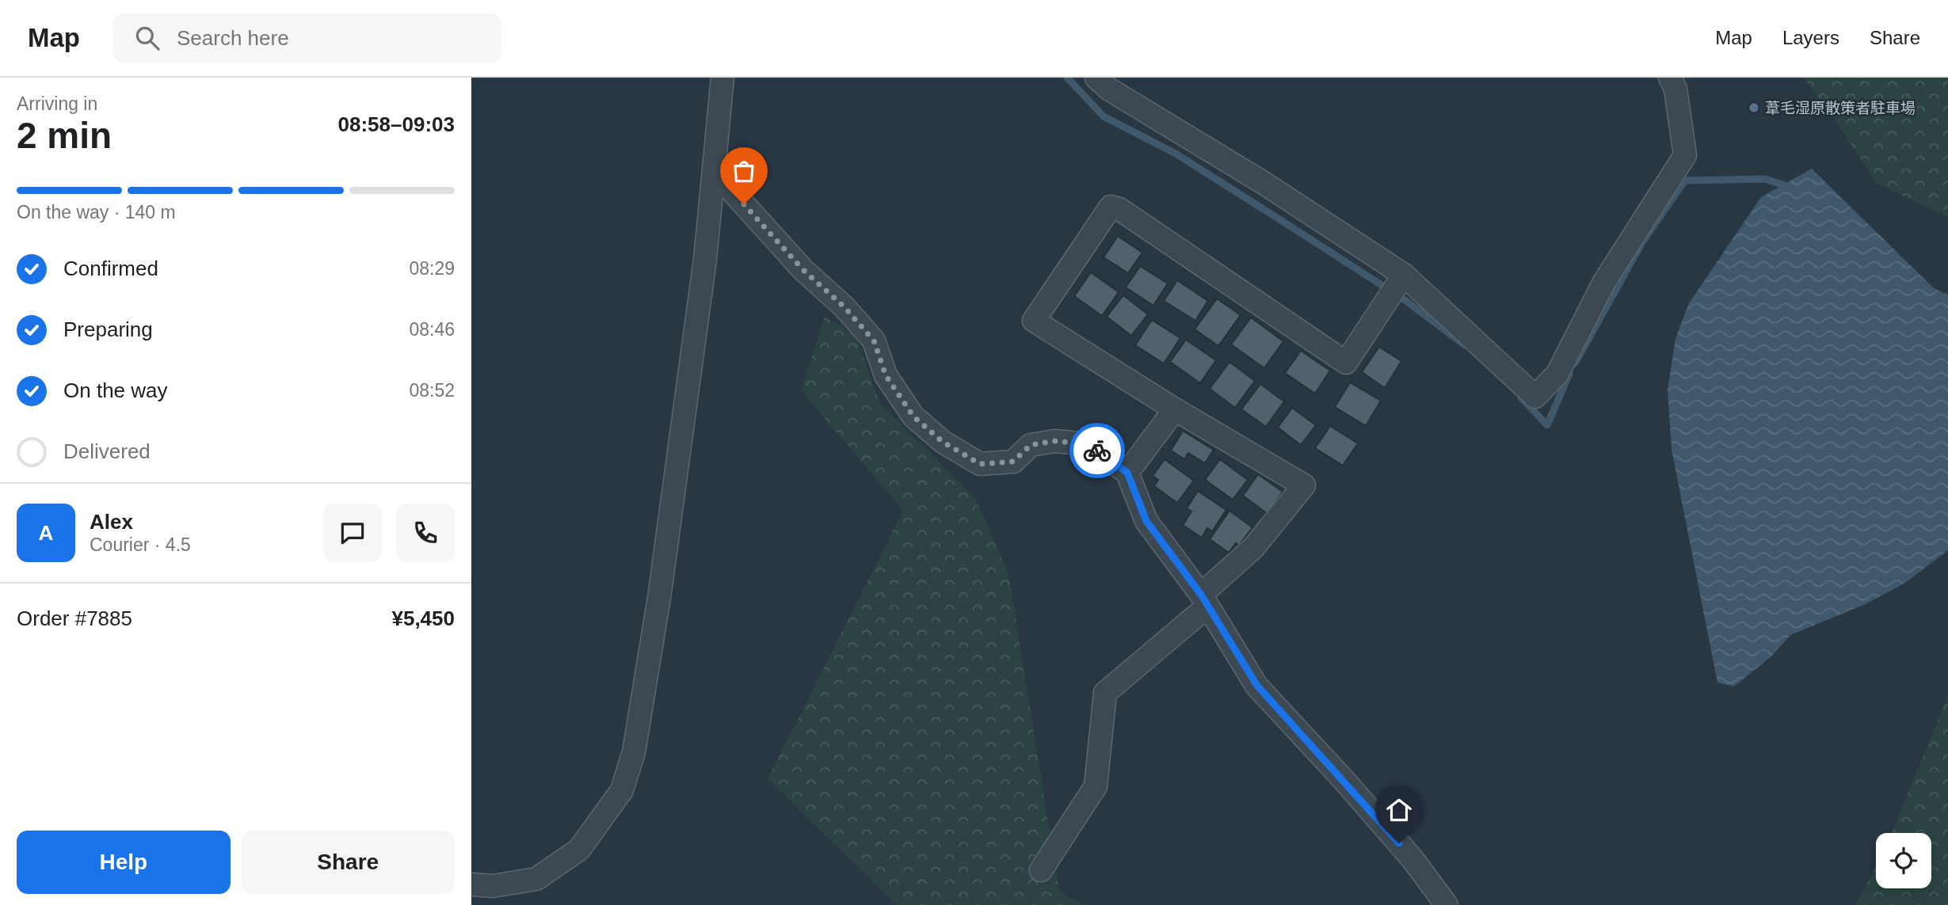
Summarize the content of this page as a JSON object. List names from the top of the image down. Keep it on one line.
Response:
{"places":["葦毛湿原散策者駐車場"],"page":{"header":"Map","search":"Search here","nav":["Map","Layers","Share"],"heading":["2 min","Arriving in","08:58–09:03"],"panel":["Alex","Courier · 4.5","Order #7885","¥5,450"],"bar":"On the way · 140 m","list":[["Confirmed","08:29"],["Preparing","08:46"],["On the way","08:52"],"Delivered"],"round":"A","buttons":["Help","Share"]}}
